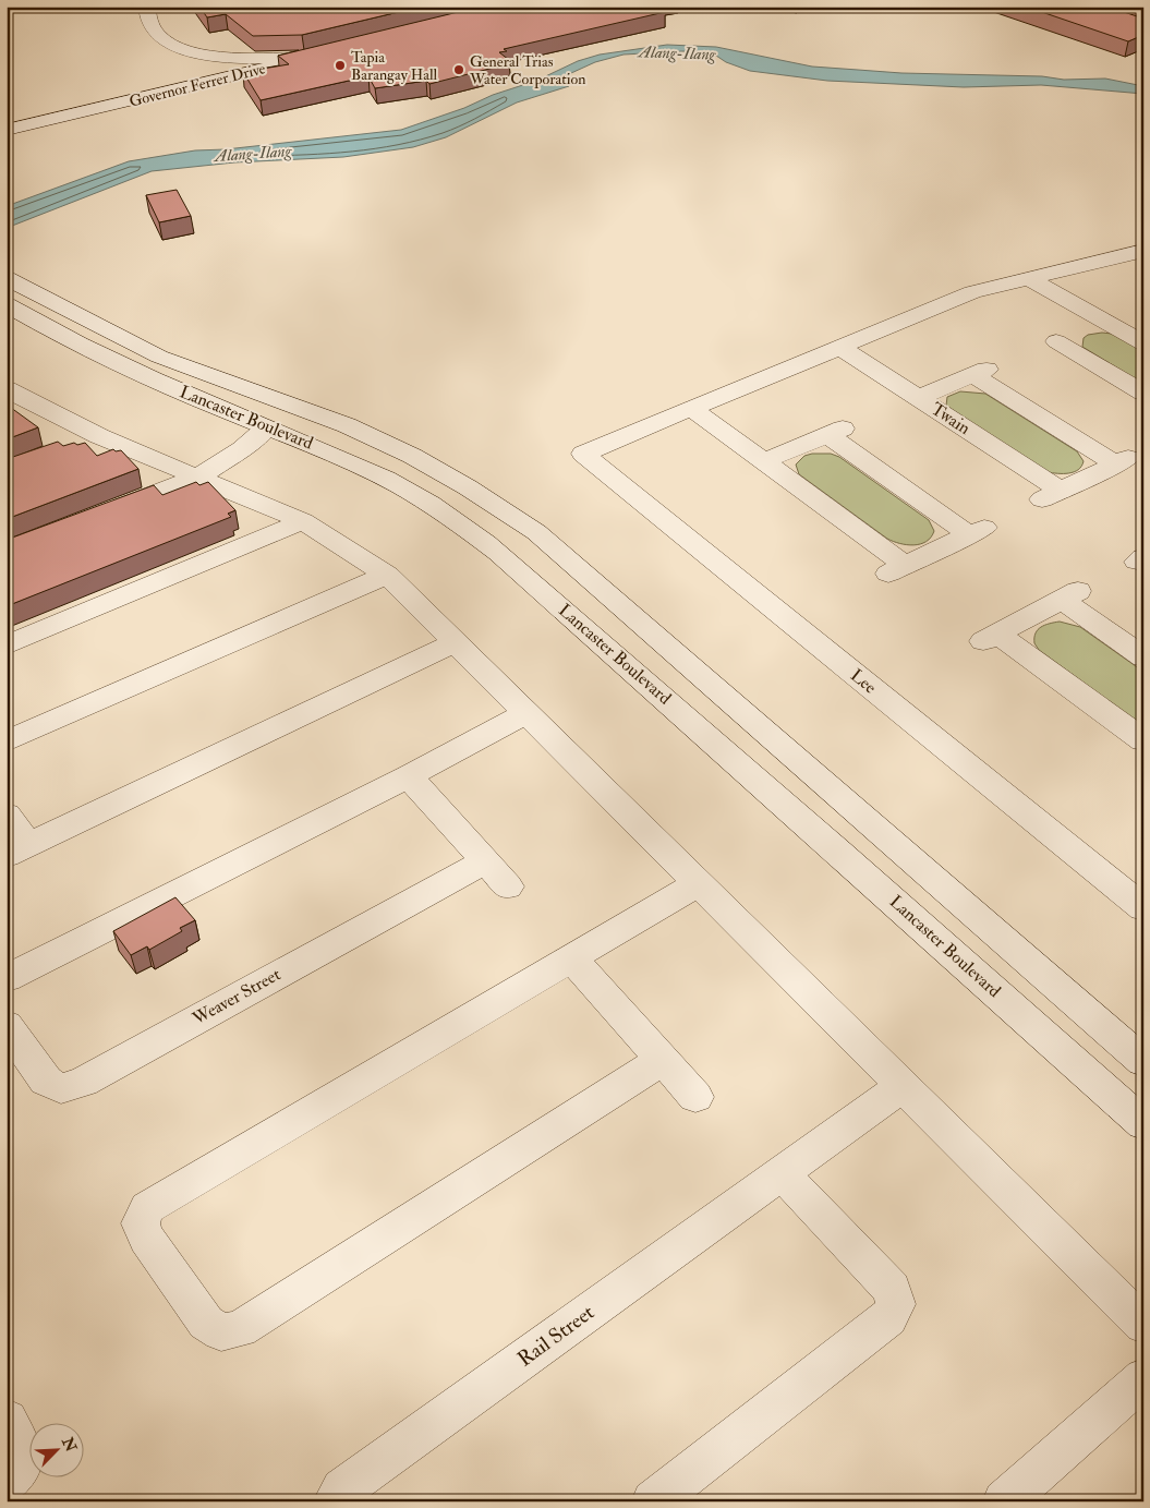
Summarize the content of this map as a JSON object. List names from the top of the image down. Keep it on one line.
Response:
{"streets":{"street":["Governor Ferrer Drive","Lancaster Boulevard","Twain","Lee","Weaver Street","Rail Street"]},"water":["Alang-Ilang"],"places":["Tapia Barangay Hall","General Trias Water Corporation"],"north":"top right"}
